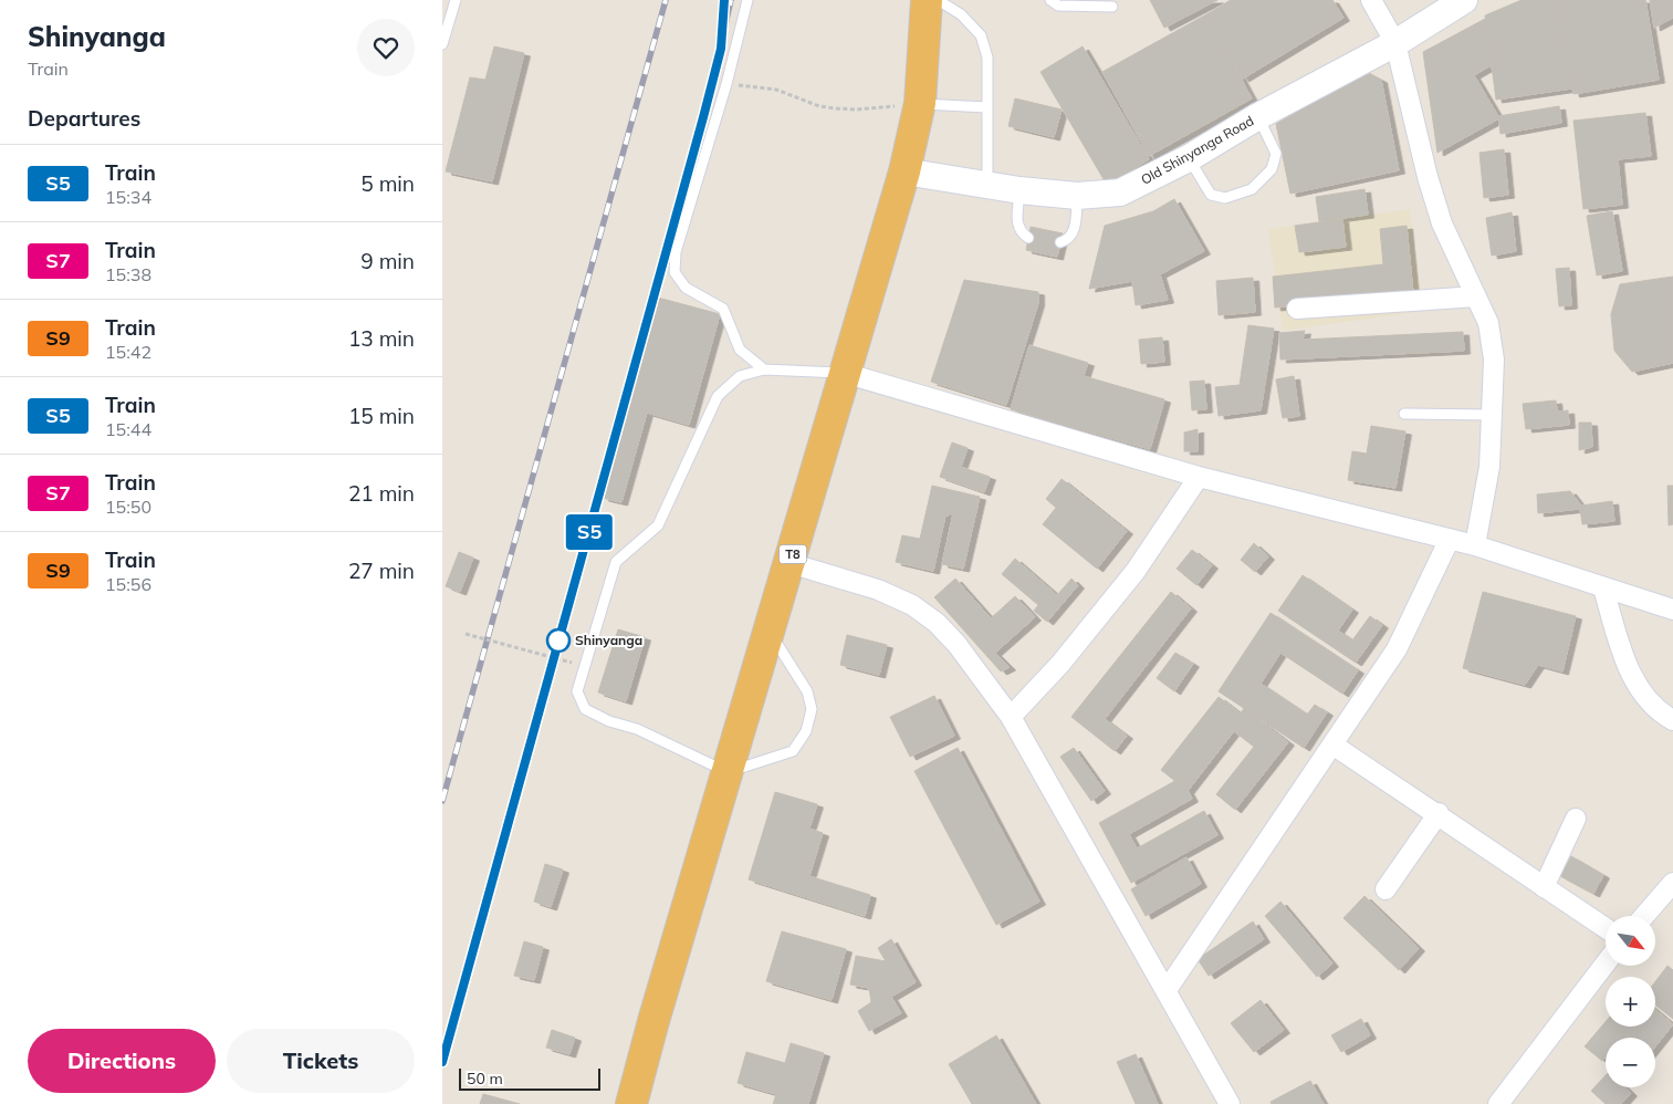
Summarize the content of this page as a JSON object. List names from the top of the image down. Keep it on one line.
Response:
{"streets":{"highway":["T8"],"main road":["Old Shinyanga Road"]},"crossings":[["Old Shinyanga Road","T8"]],"places":["Shinyanga"],"scale_bar":"50 m","north":"bottom right","page":{"heading":[["Shinyanga","Train"],"Departures"],"on_map":"S5","list":[{"mark":"S5","name":"Train","note":"15:34","value":"5 min"},{"mark":"S7","name":"Train","note":"15:38","value":"9 min"},{"mark":"S9","name":"Train","note":"15:42","value":"13 min"},{"mark":"S5","name":"Train","note":"15:44","value":"15 min"},{"mark":"S7","name":"Train","note":"15:50","value":"21 min"},{"mark":"S9","name":"Train","note":"15:56","value":"27 min"}],"map_buttons":["+","−"],"buttons":["Directions","Tickets"],"scale":"50 m"}}
